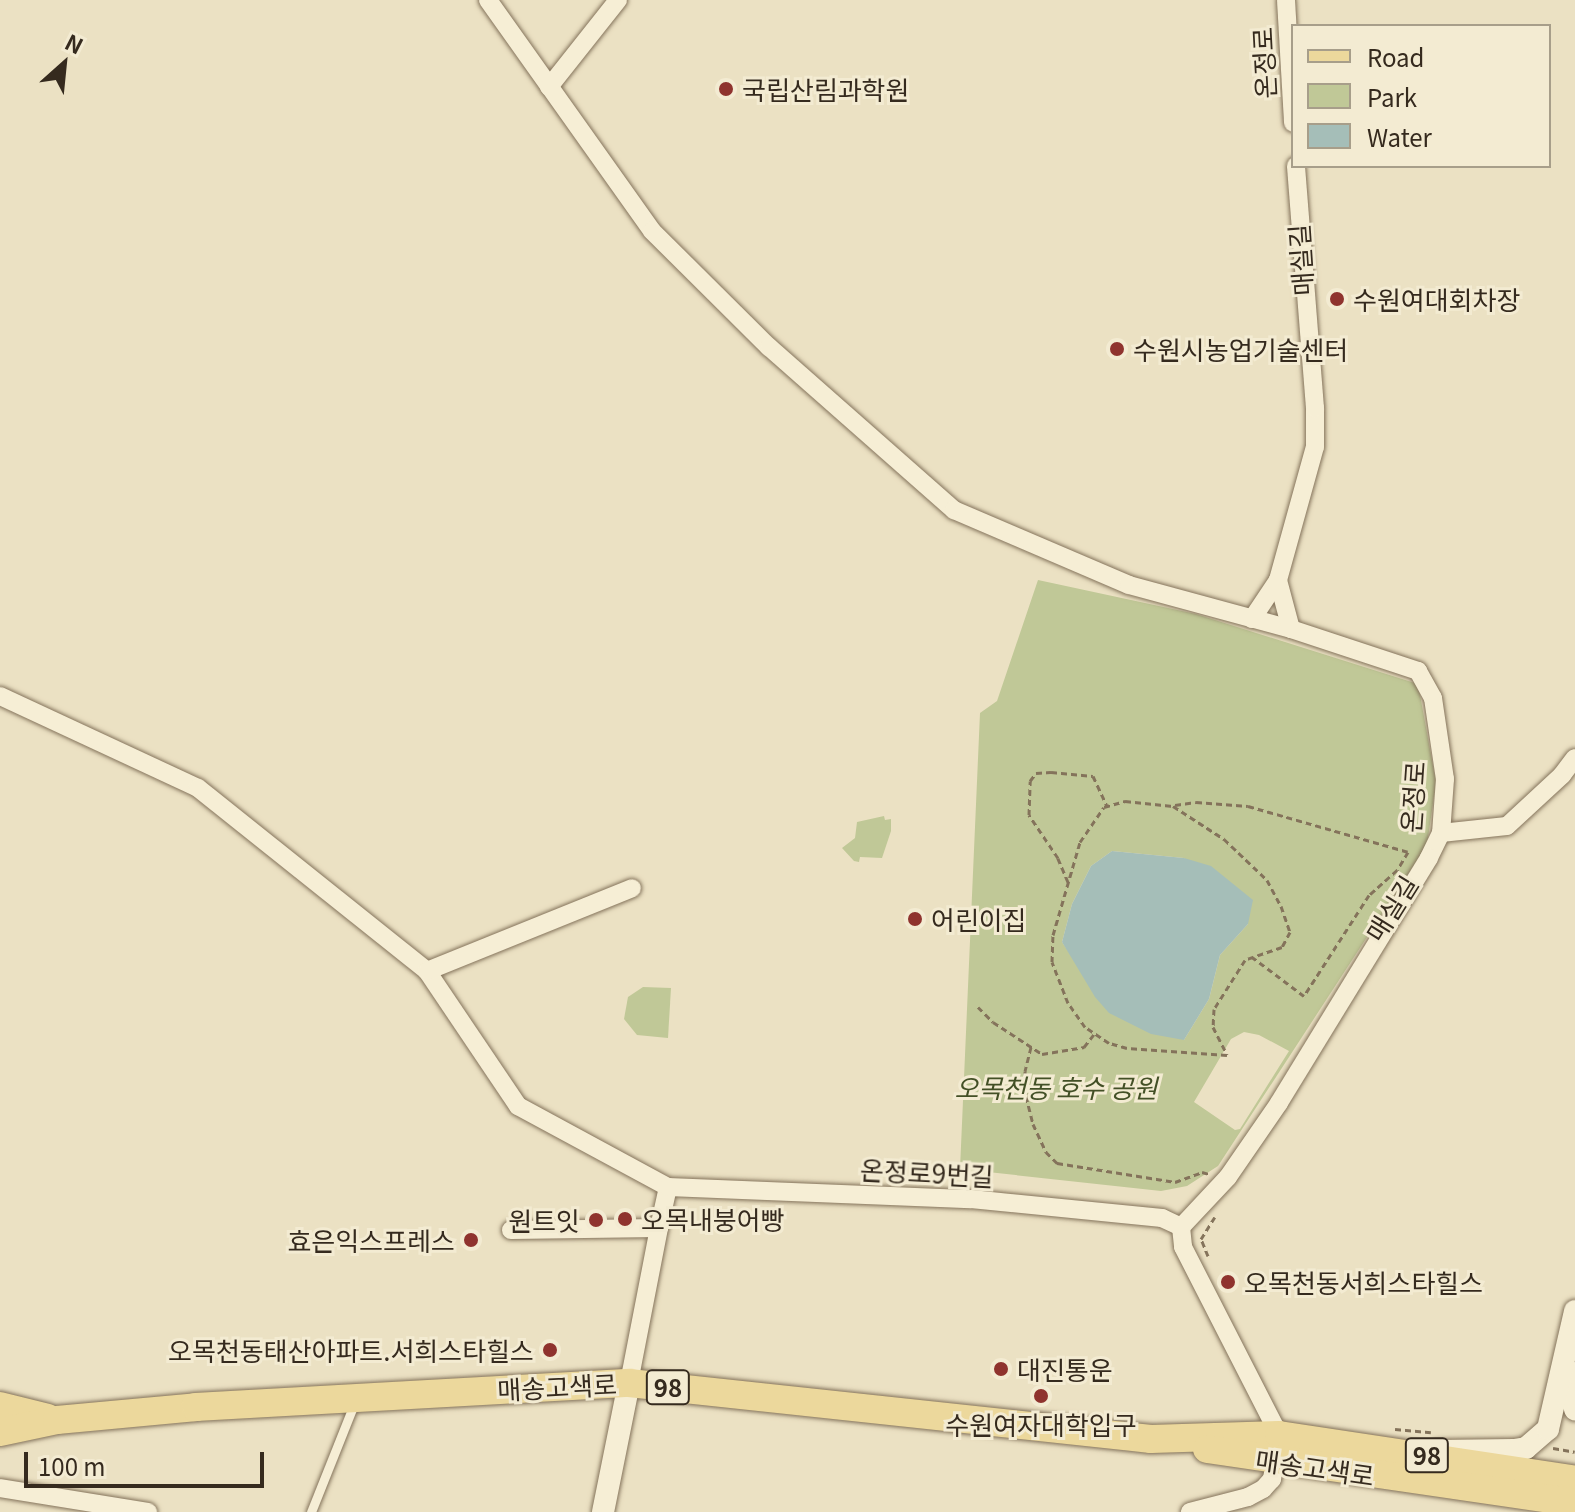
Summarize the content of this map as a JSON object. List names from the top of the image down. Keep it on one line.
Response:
{"streets":{"main road":["매송고색로","98"],"street":["온정로","온정로9번길"]},"crossings":[["온정로","온정로9번길"]],"parks":["오목천동 호수 공원"],"places":["국립산림과학원","수원여대회차장","수원시농업기술센터","어린이집","오목내붕어빵","원트잇","효은익스프레스","오목천동서희스타힐스","오목천동태산아파트.서희스타힐스","대진통운","수원여자대학입구"],"legend":["Road","Park","Water"],"scale_bar":"100 m","north":"top right"}
